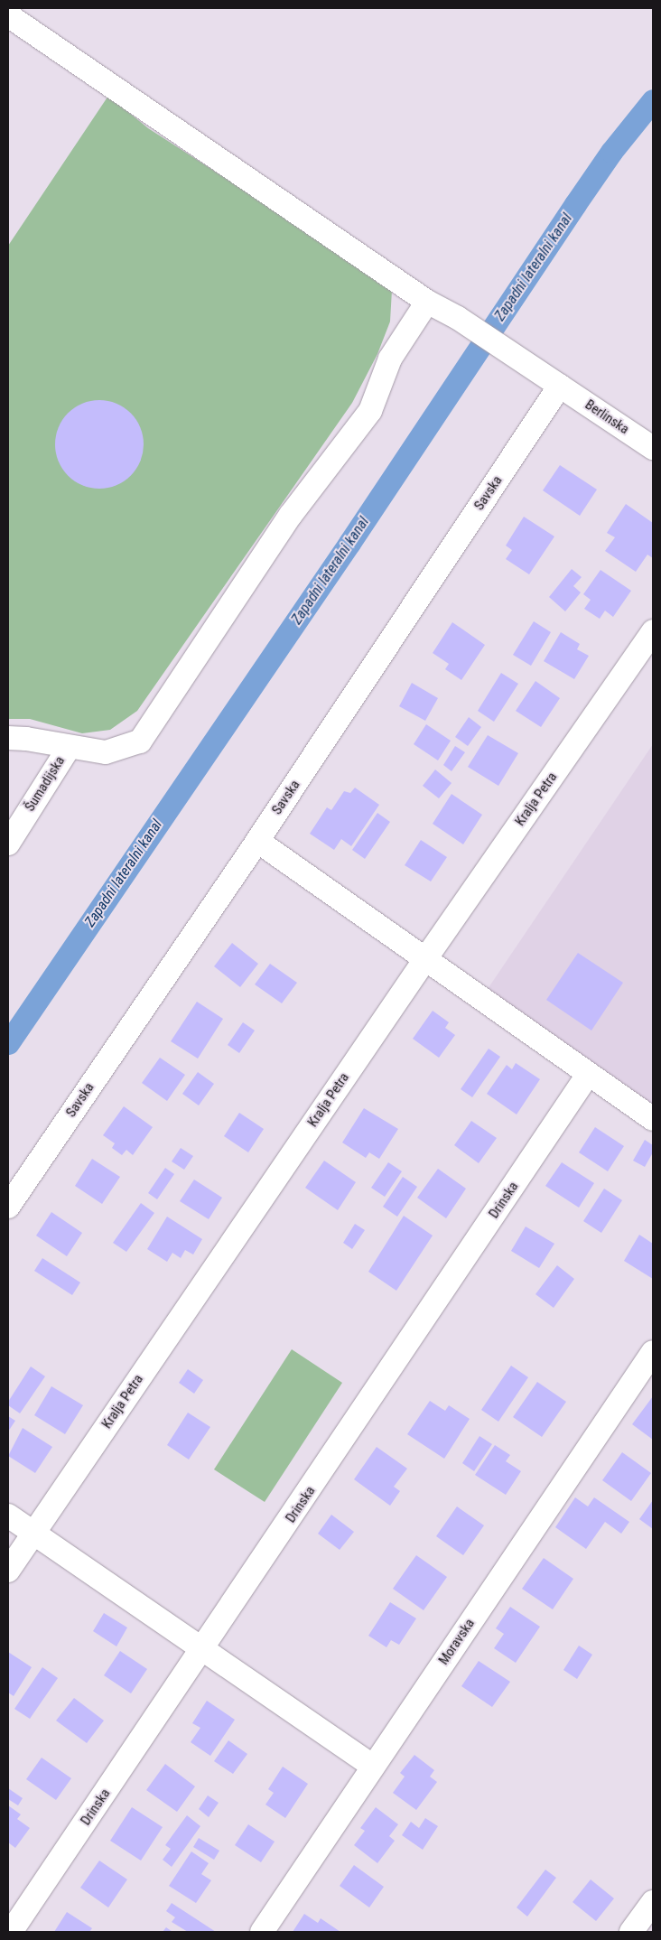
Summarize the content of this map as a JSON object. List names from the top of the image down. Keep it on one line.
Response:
{"streets":{"street":["Berlinska","Savska","Šumadijska","Kralja Petra","Drinska","Moravska"]},"crossings":[["Berlinska","Savska"]],"water":["Zapadni lateralni kanal"]}
